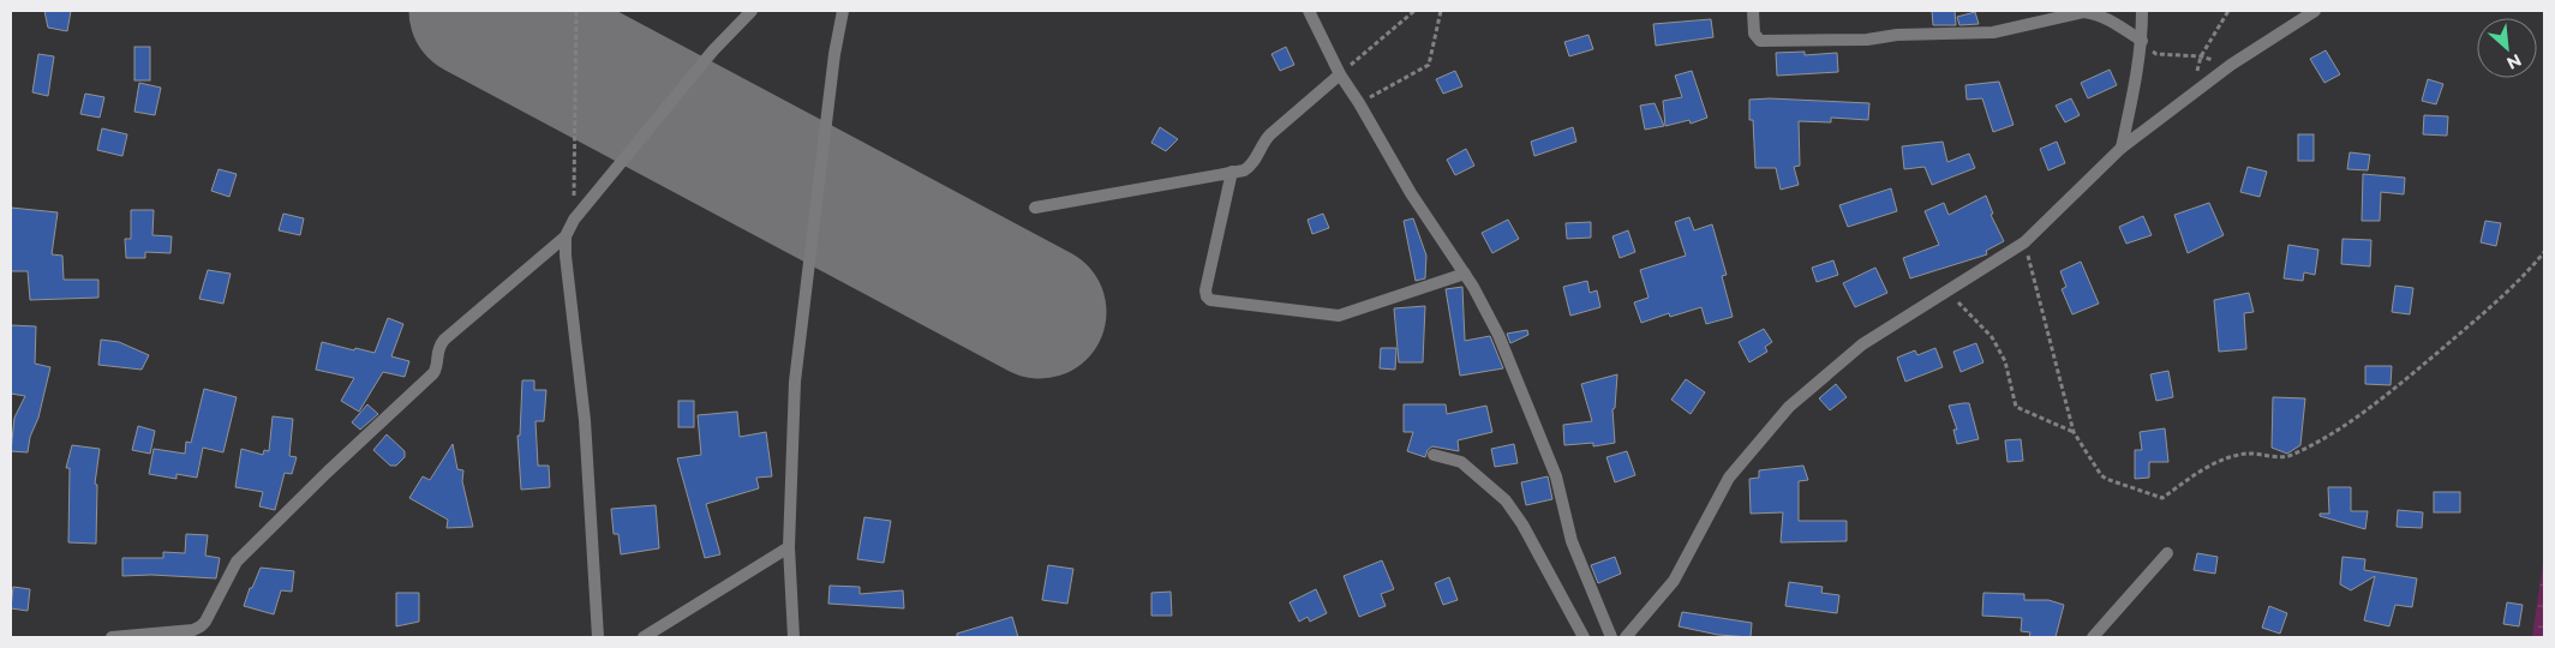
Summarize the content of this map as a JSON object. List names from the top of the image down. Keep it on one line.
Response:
{"north":"bottom right"}
